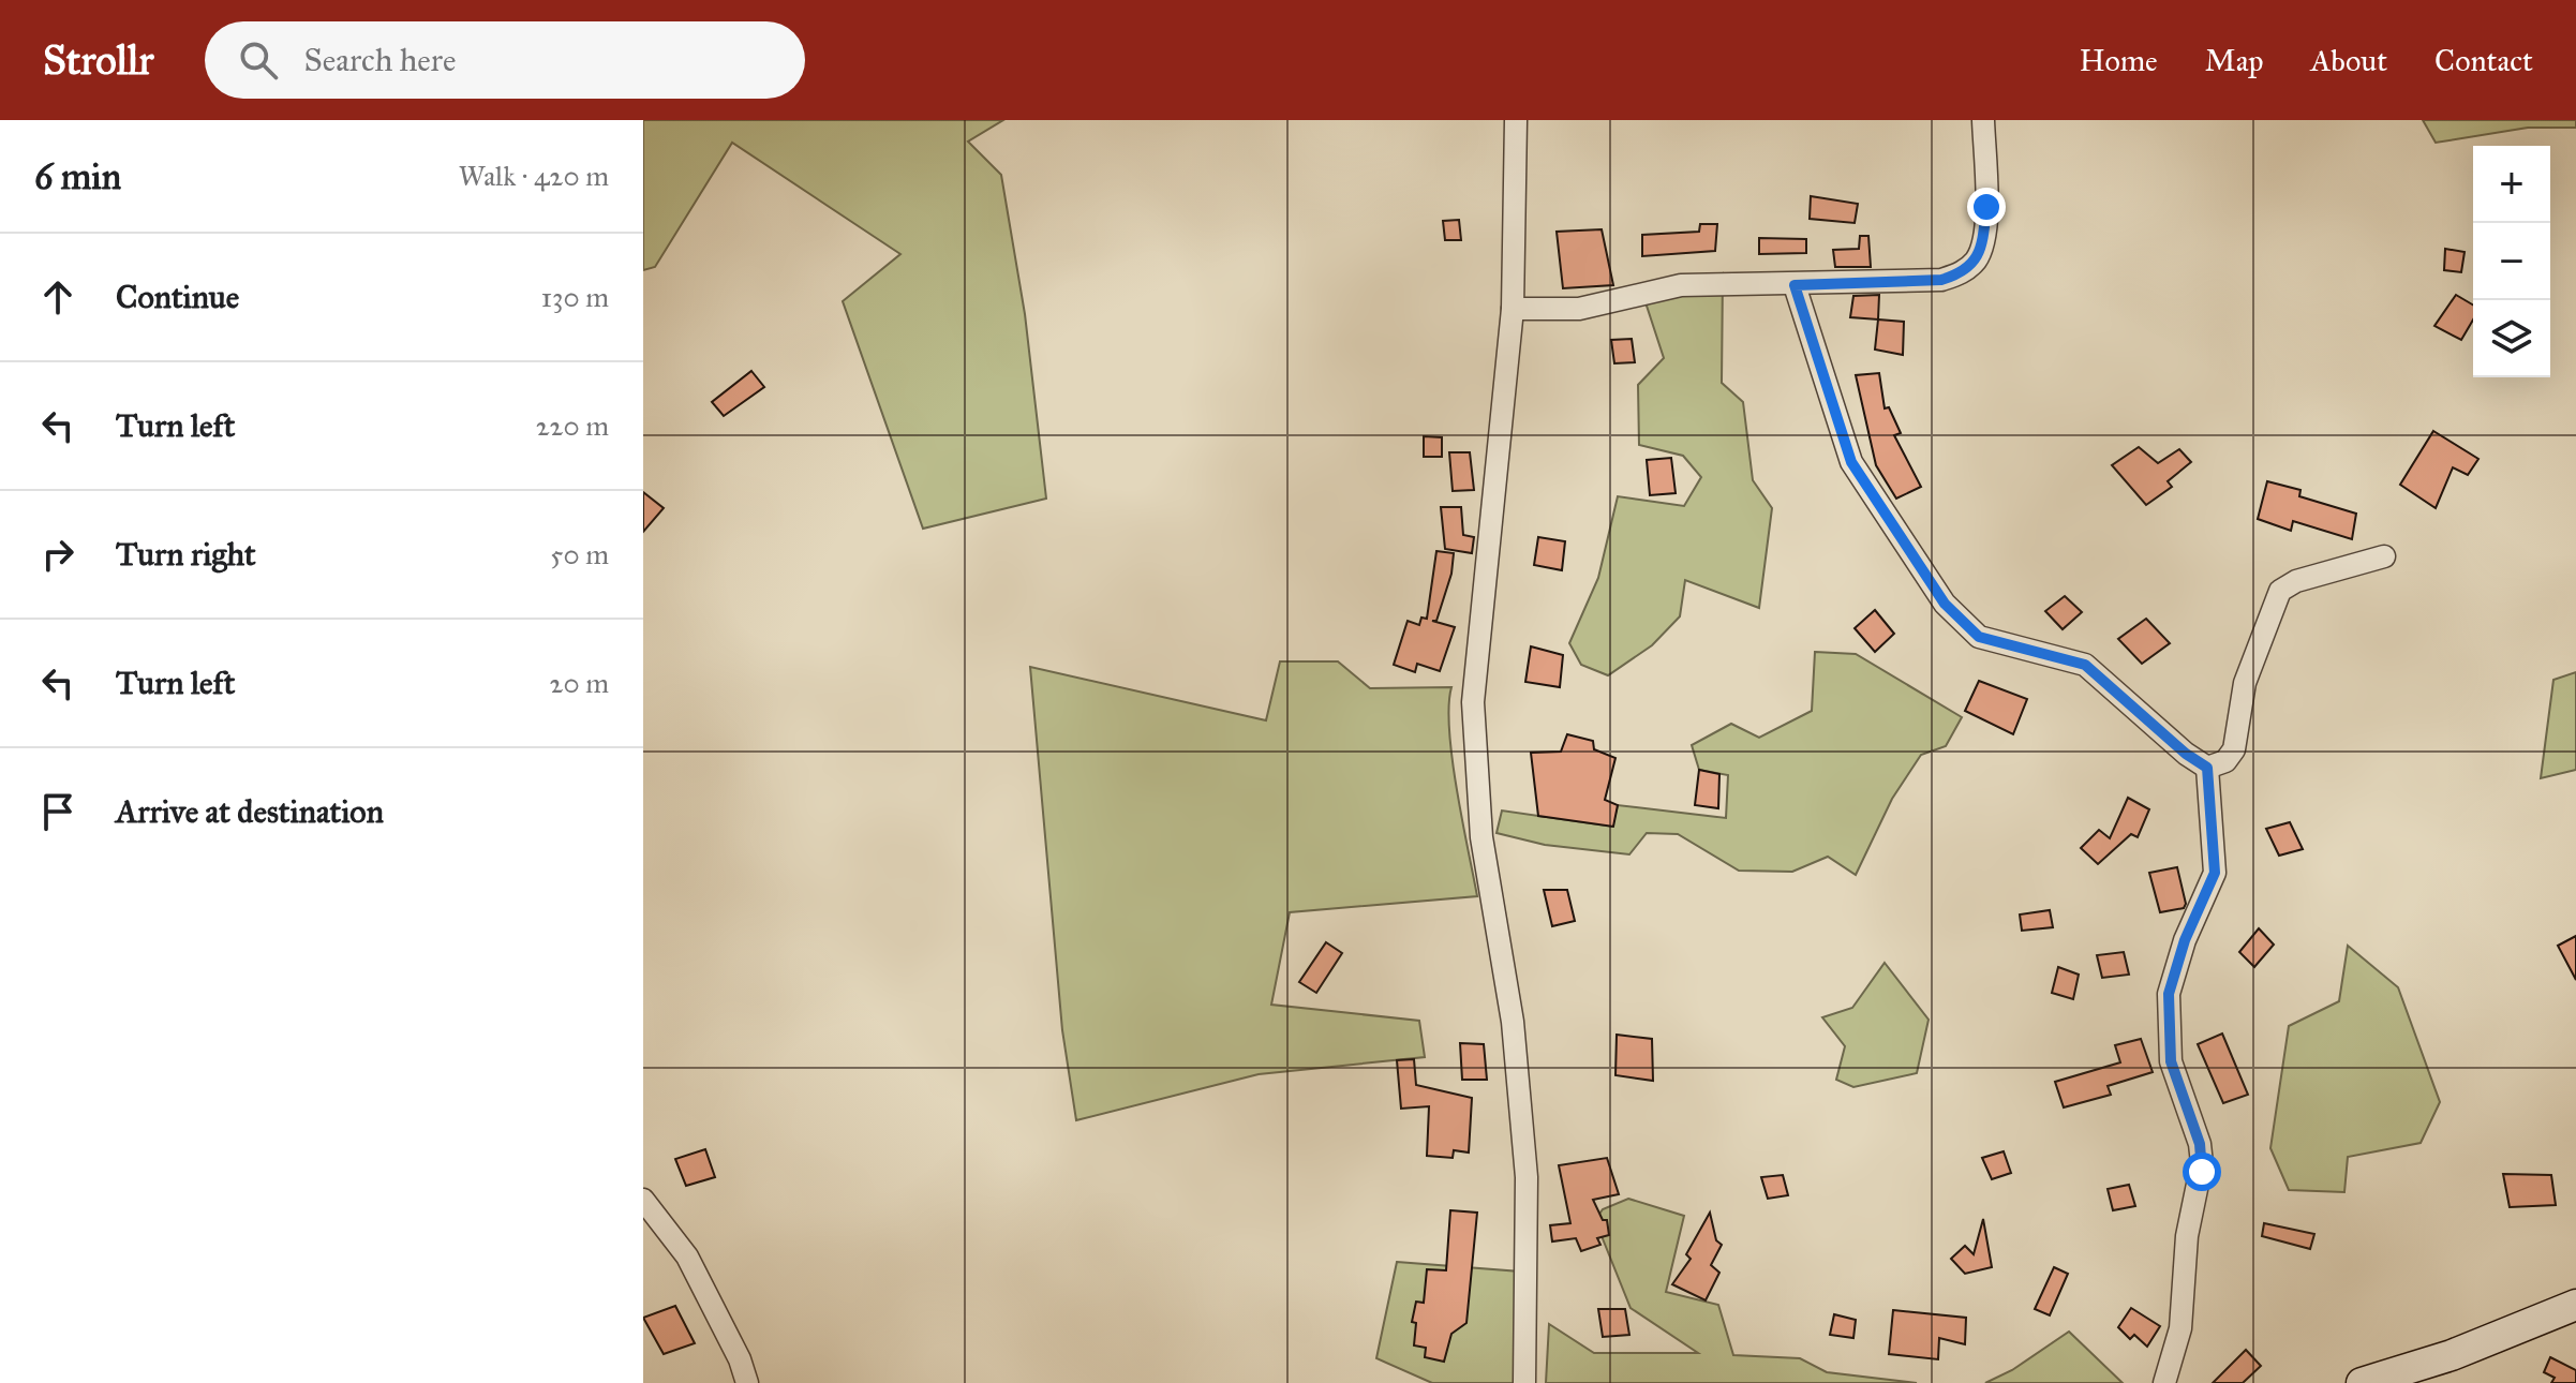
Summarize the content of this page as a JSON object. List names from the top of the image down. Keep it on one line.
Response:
{"page":{"header":"Strollr","search":"Search here","nav":["Home","Map","About","Contact"],"heading":["6 min","Walk · 420 m"],"map_buttons":["+","−"],"list":[["Continue","130 m"],["Turn left","220 m"],["Turn right","50 m"],["Turn left","20 m"],"Arrive at destination"]}}
